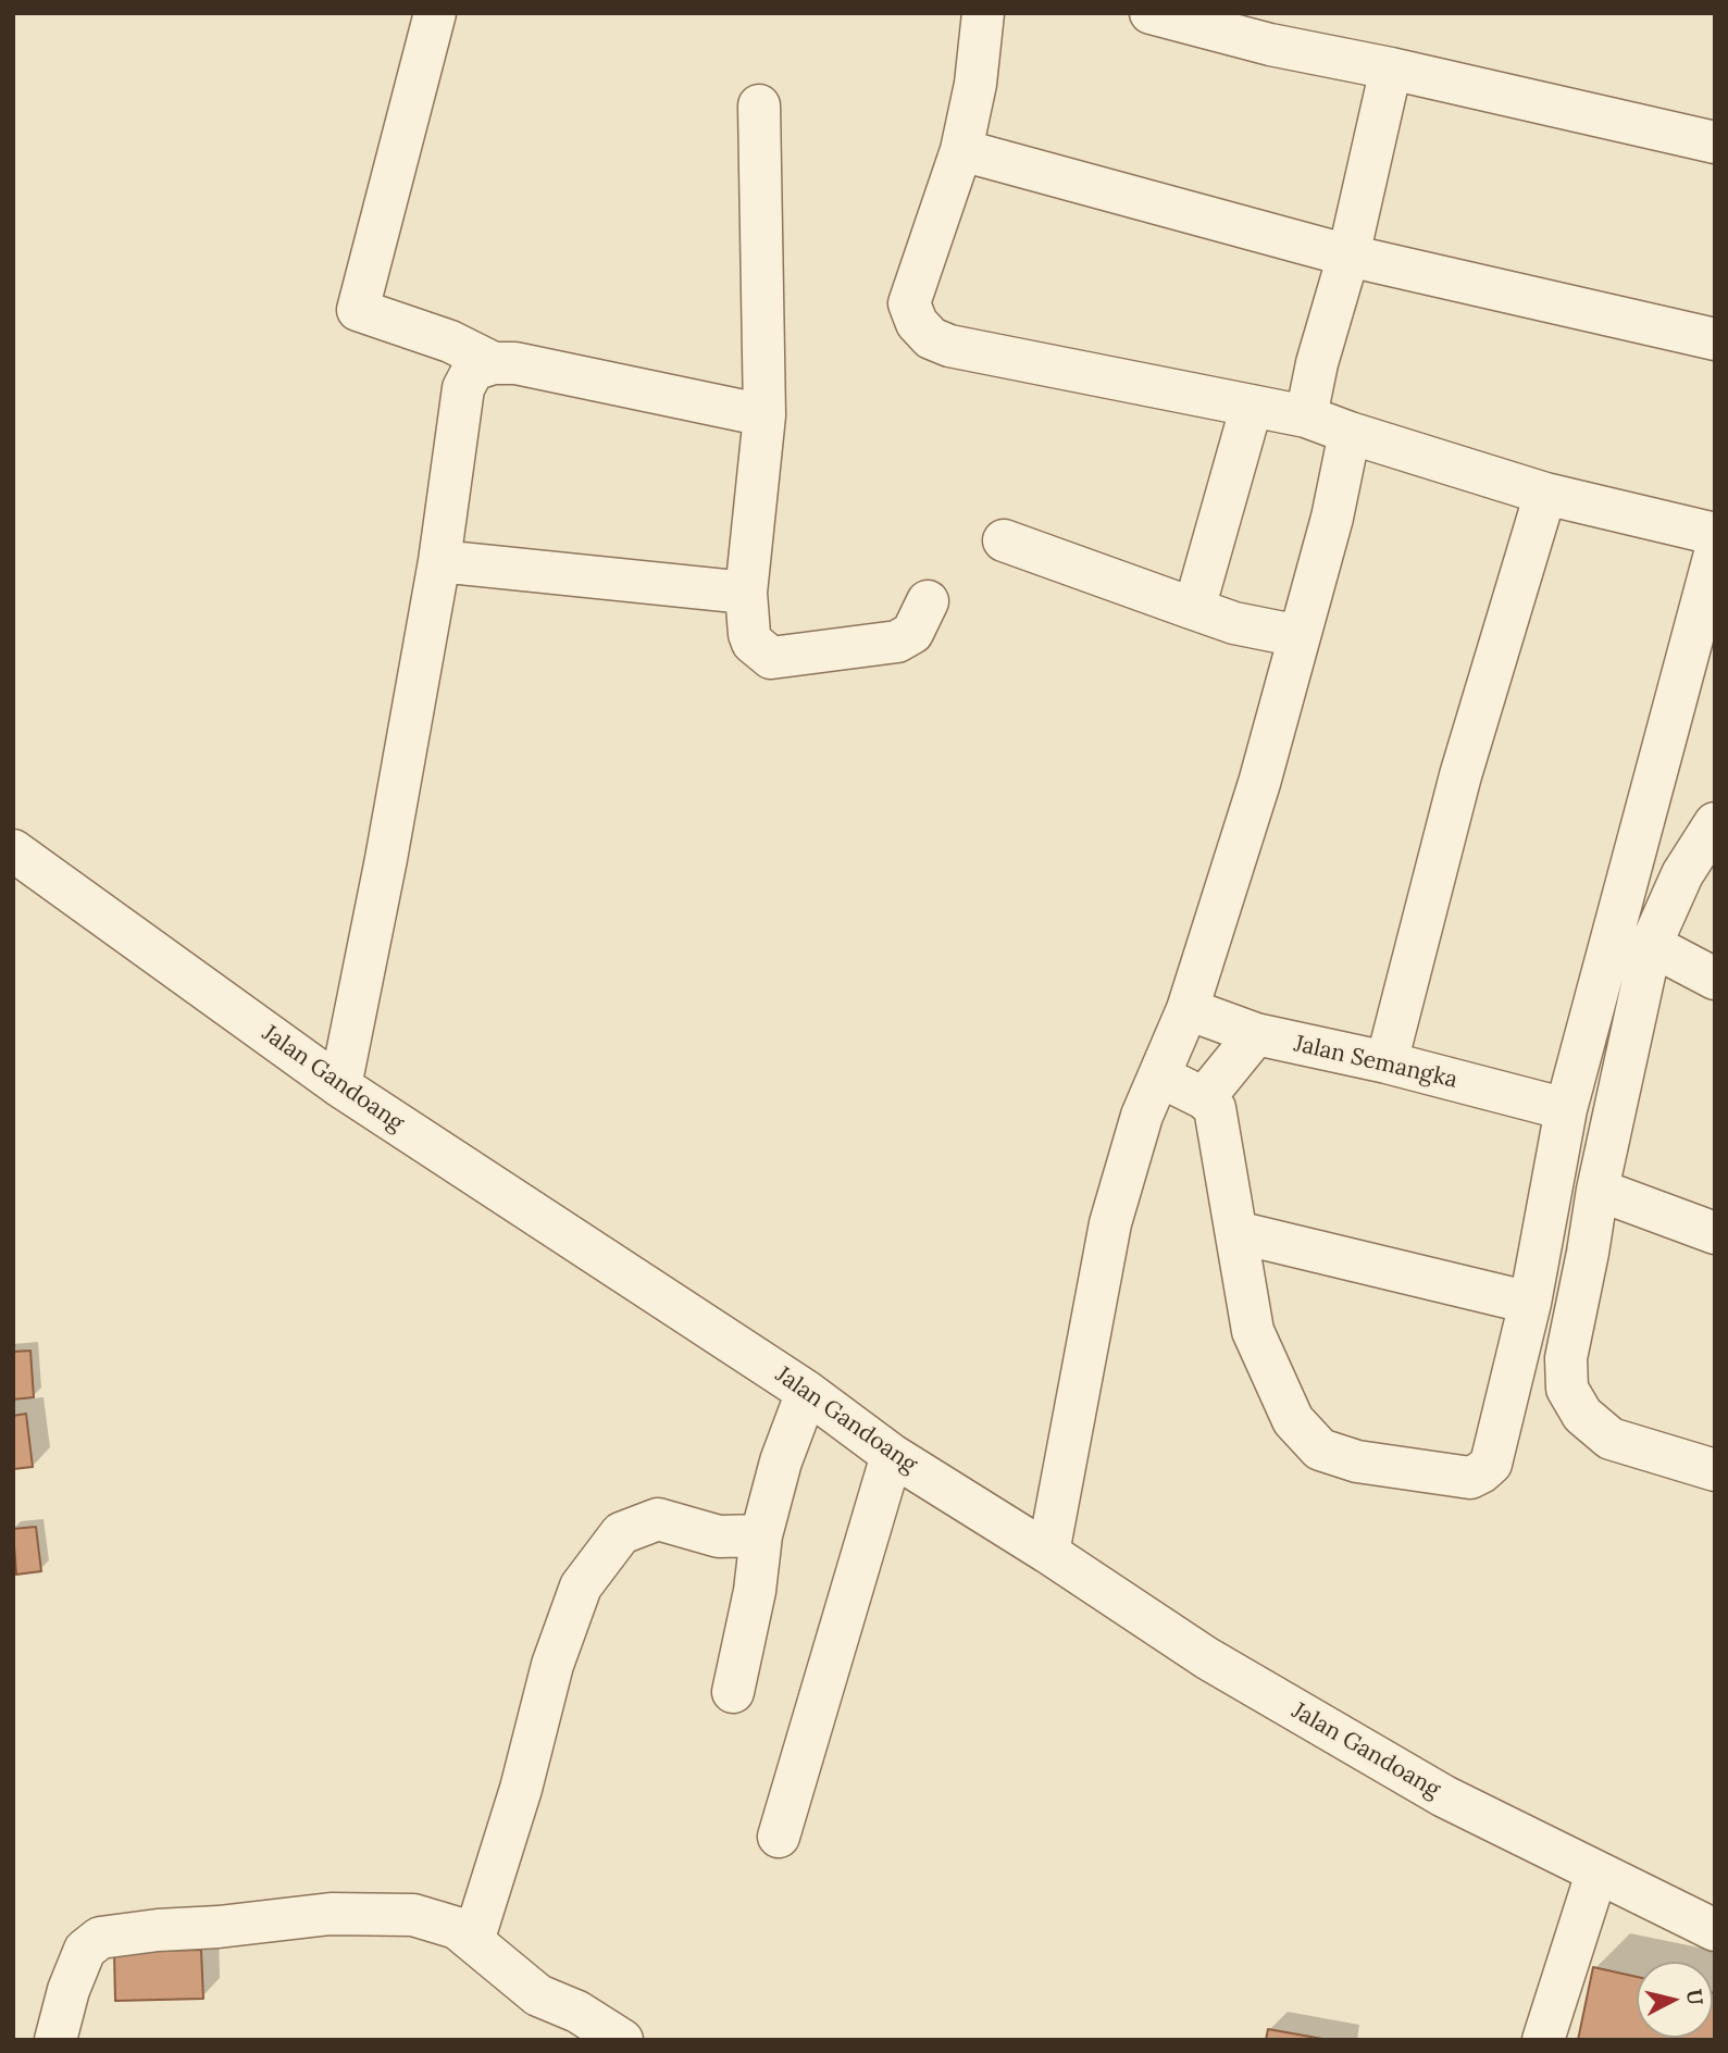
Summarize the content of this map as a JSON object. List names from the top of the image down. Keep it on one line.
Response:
{"streets":{"street":["Jalan Semangka","Jalan Gandoang"]},"north":"right"}
